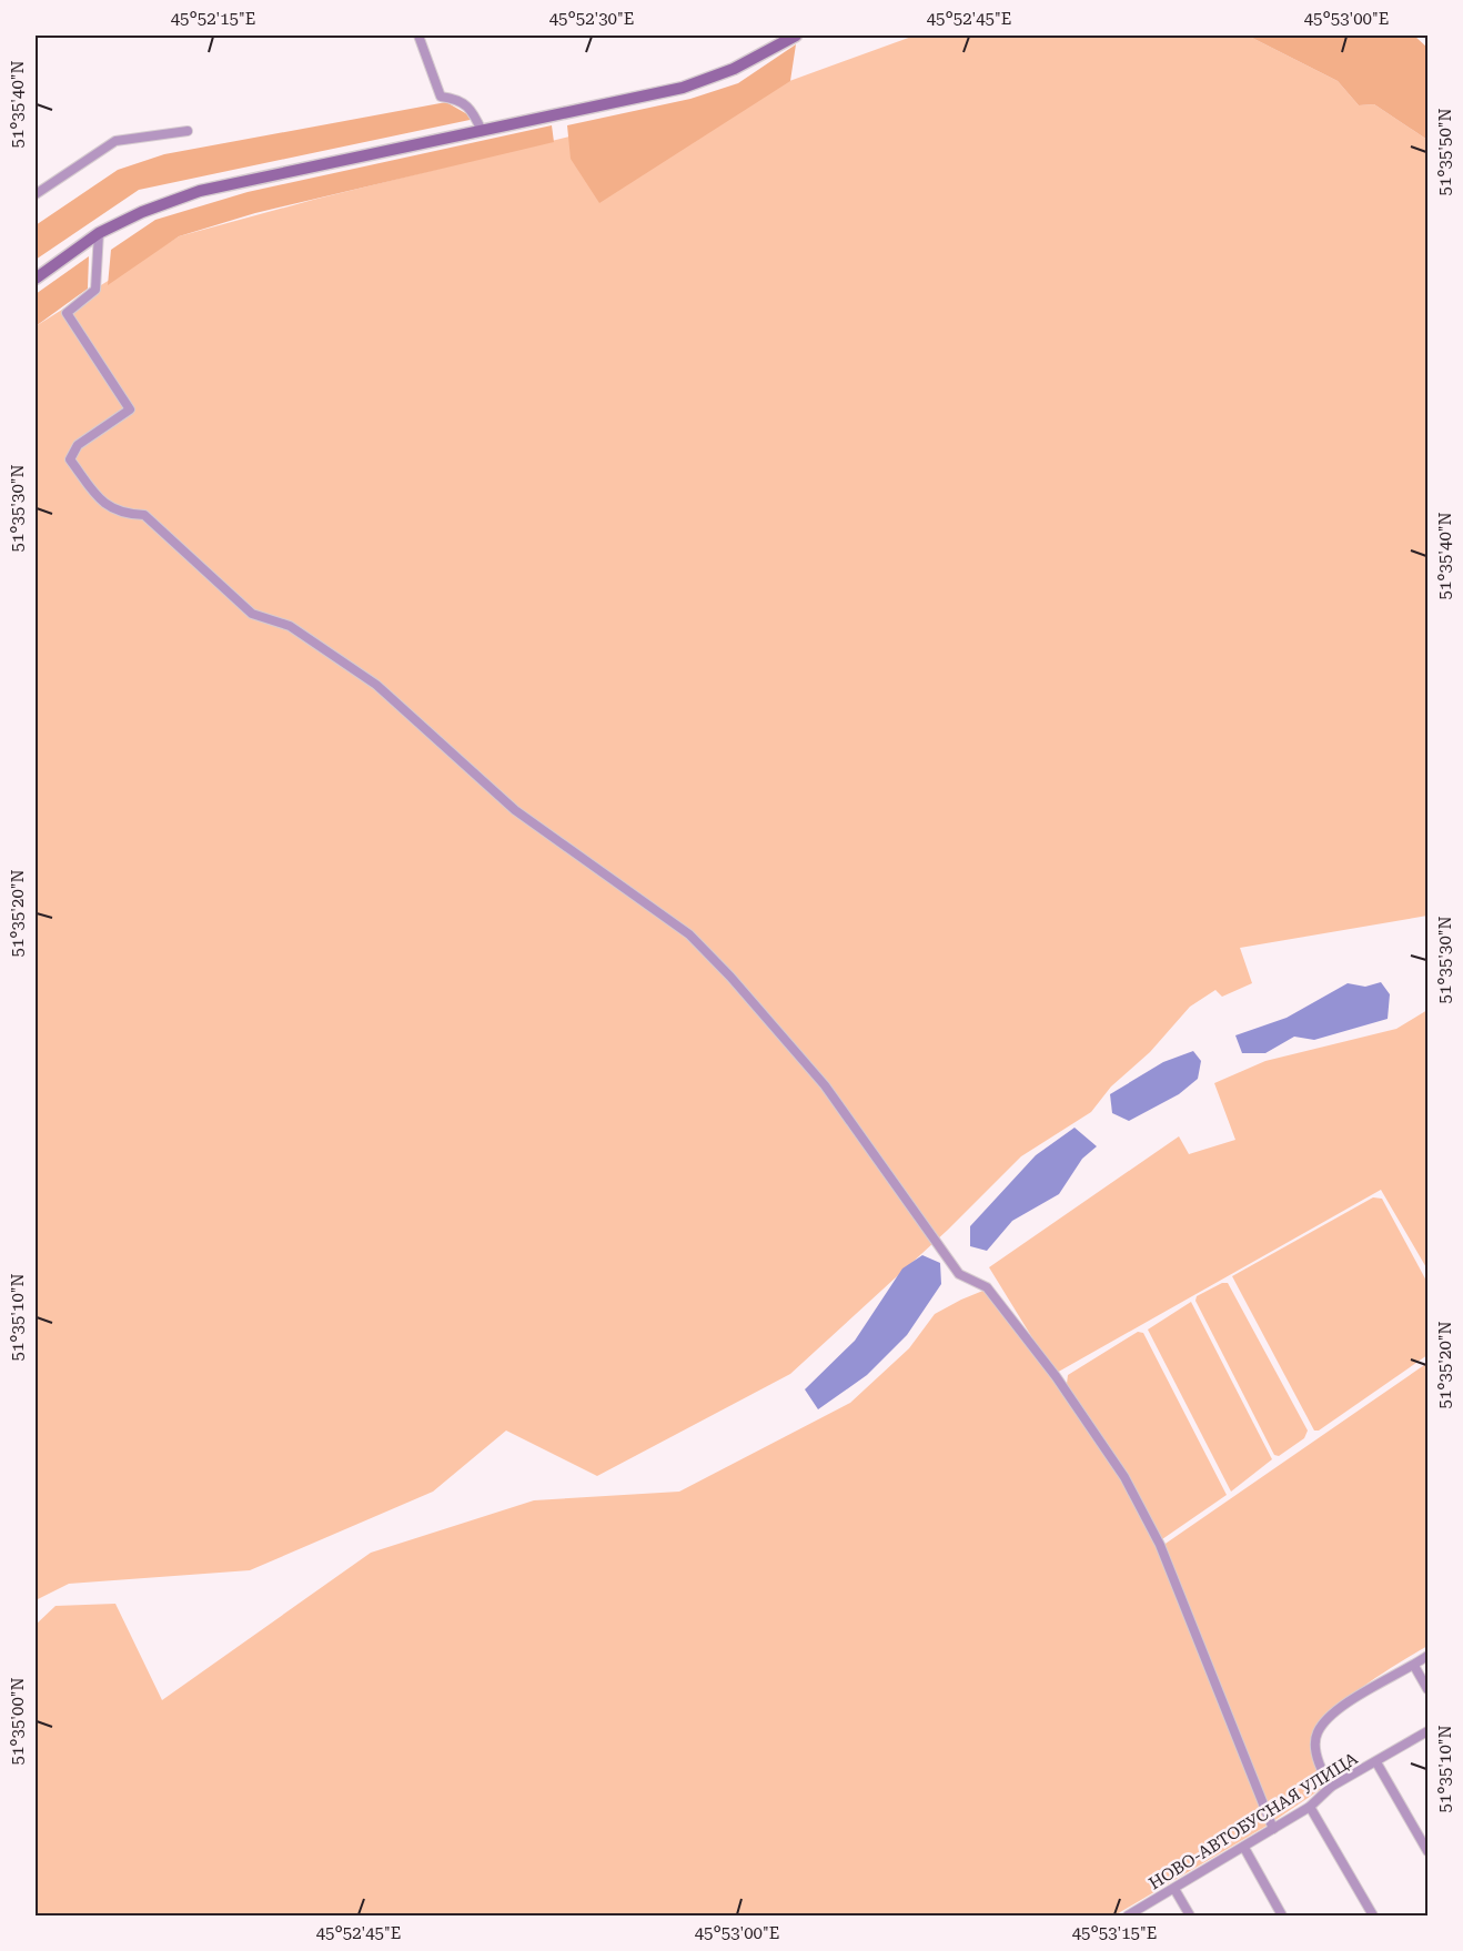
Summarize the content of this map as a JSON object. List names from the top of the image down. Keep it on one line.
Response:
{"streets":{"street":["НОВО-АВТОБУСНАЯ УЛИЦА"]},"coordinates":["45°52'15\"E","45°52'30\"E","45°52'45\"E","45°53'00\"E","51°35'40\"N","51°35'50\"N","51°35'30\"N","51°35'20\"N","51°35'10\"N","51°35'00\"N","45°53'15\"E"]}
